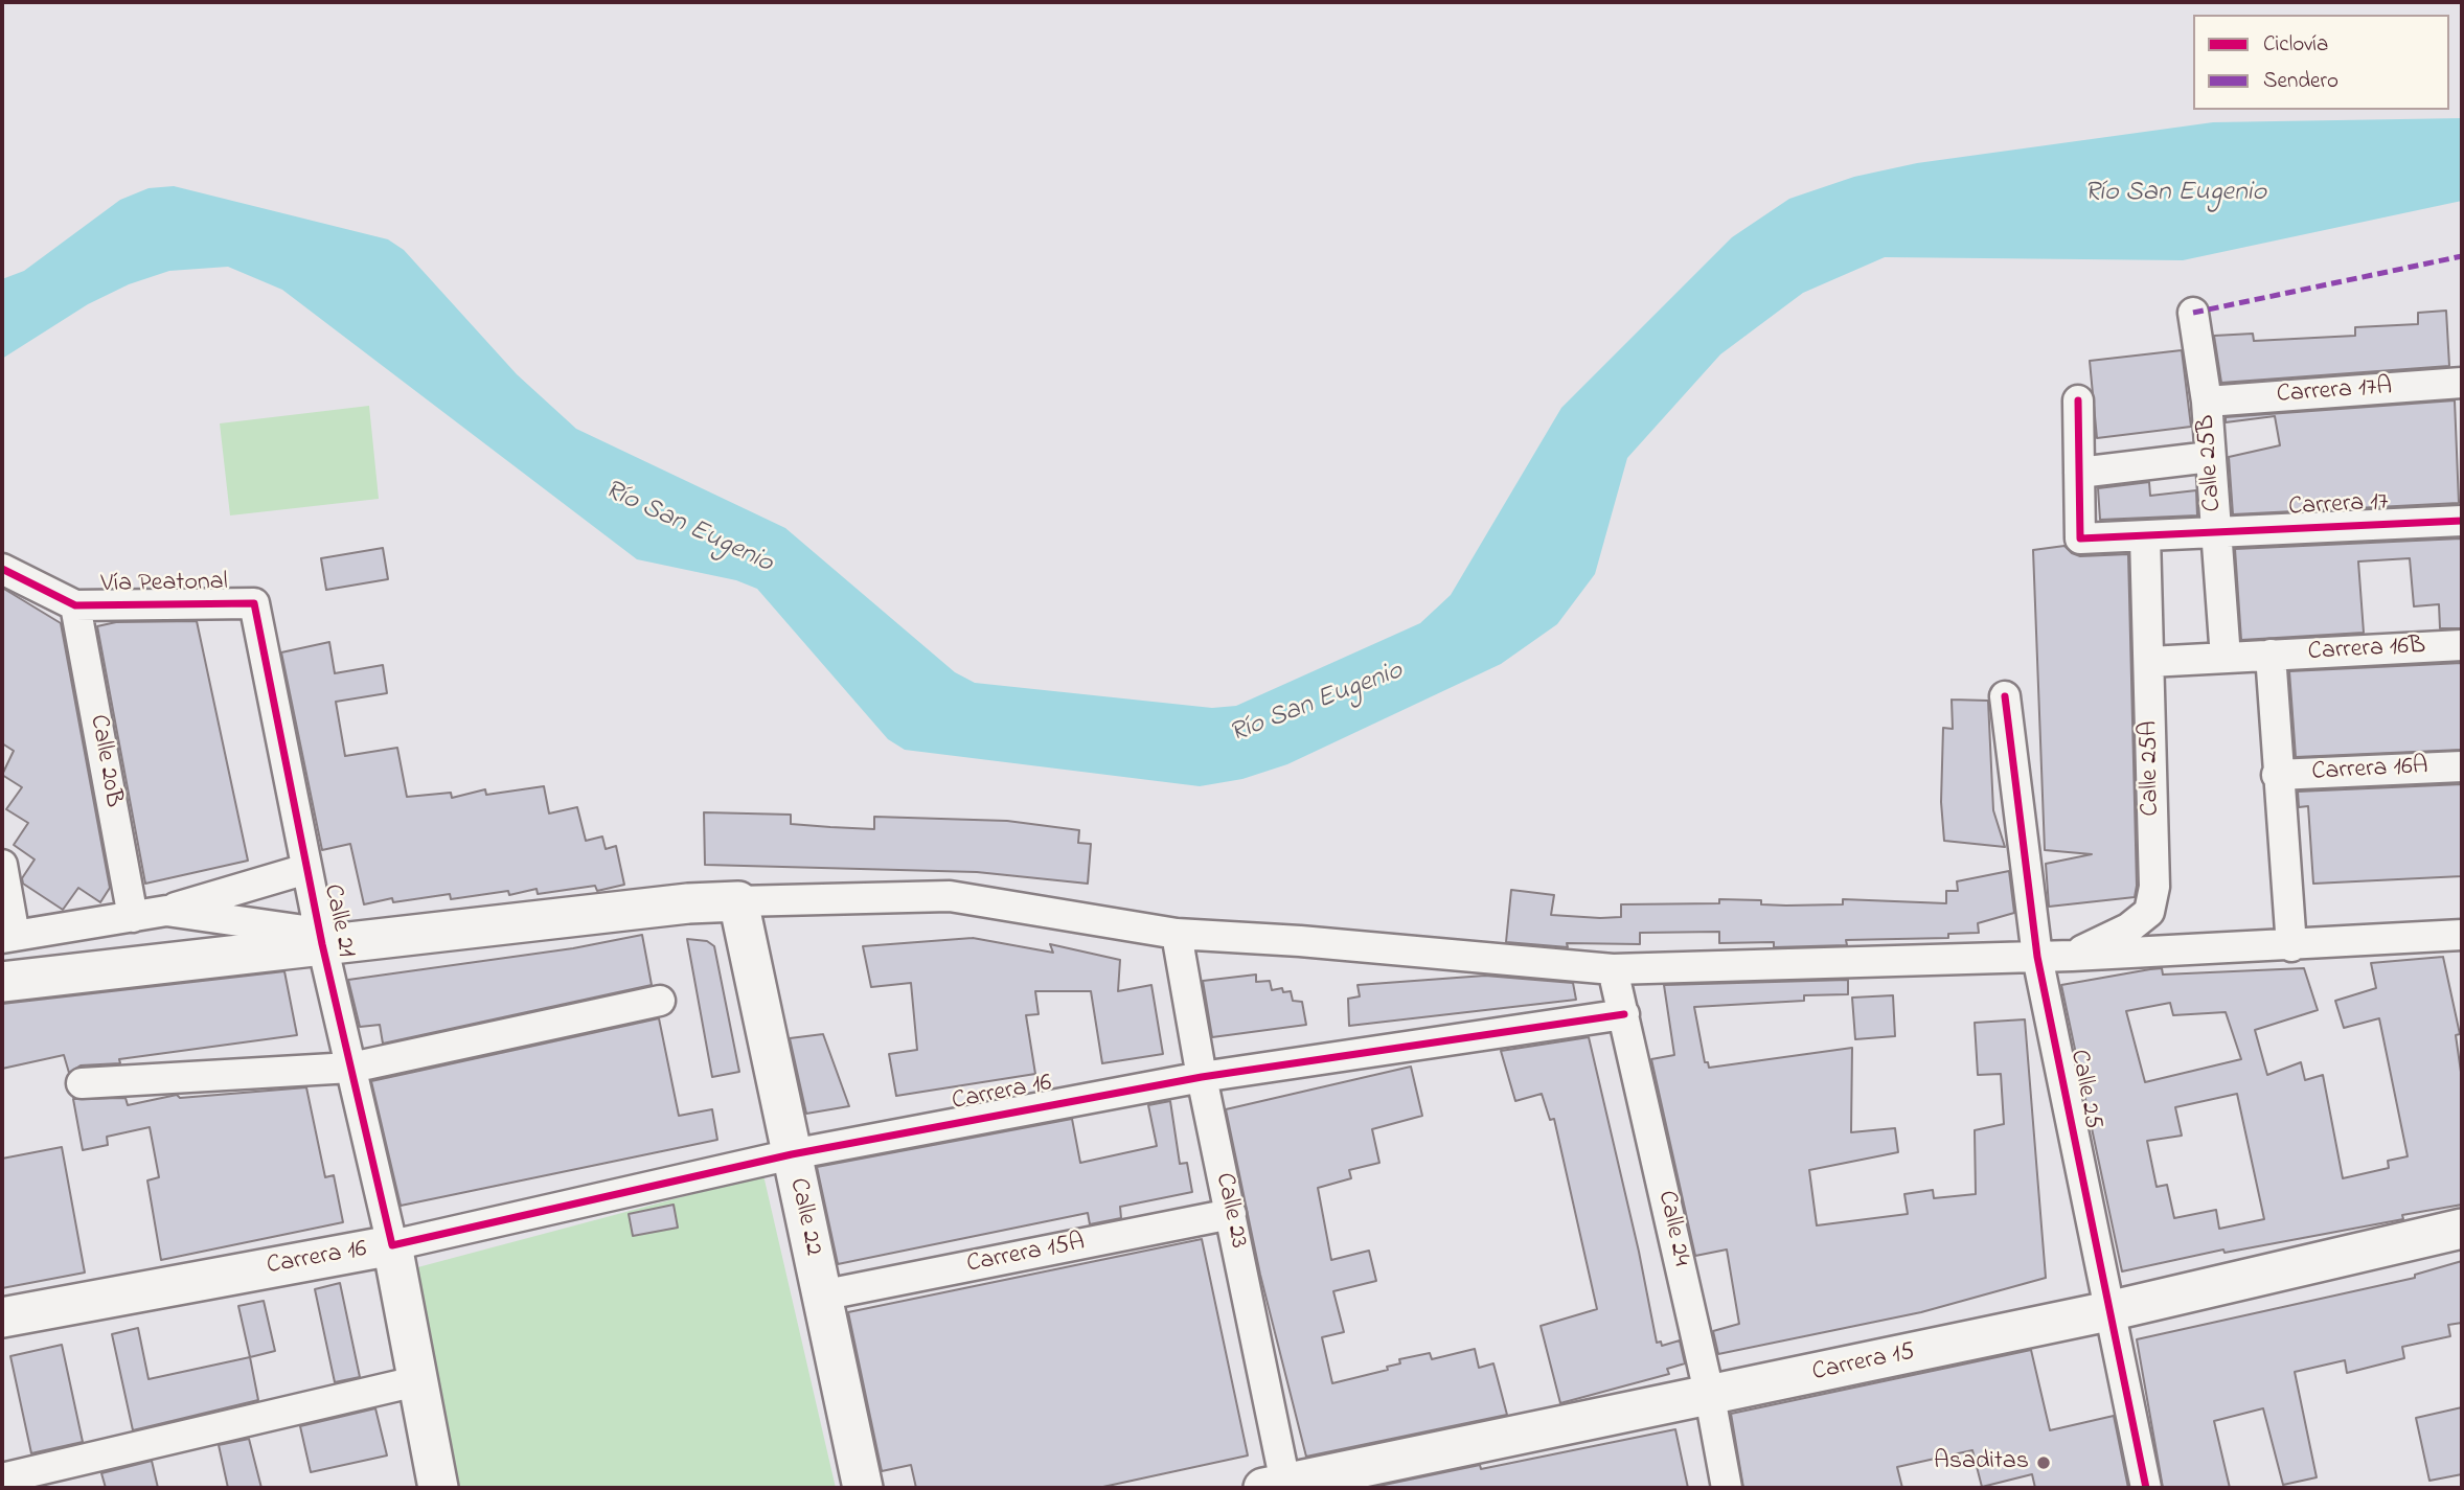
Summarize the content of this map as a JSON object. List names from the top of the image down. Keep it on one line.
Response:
{"streets":{"main road":["Calle 21","Carrera 16","Calle 22","Carrera 15"],"street":["Carrera 17A","Calle 25B","Carrera 17","Vía Peatonal","Carrera 16B","Calle 20B","Calle 25A","Carrera 16A","Calle 25","Calle 23","Calle 24","Carrera 15A"]},"crossings":[["Carrera 17A","Calle 25B"],["Calle 25B","Carrera 17"],["Carrera 17","Calle 25A"],["Vía Peatonal","Calle 20B"],["Vía Peatonal","Calle 21"],["Calle 21","Carrera 16"],["Calle 25","Carrera 15"],["Carrera 16","Calle 23"],["Carrera 16","Calle 22"],["Carrera 16","Calle 24"],["Calle 23","Carrera 15A"],["Calle 23","Carrera 15"],["Calle 22","Carrera 15A"],["Calle 24","Carrera 15"]],"water":["Río San Eugenio"],"places":["Asaditas"],"legend":["Ciclovía","Sendero"]}
